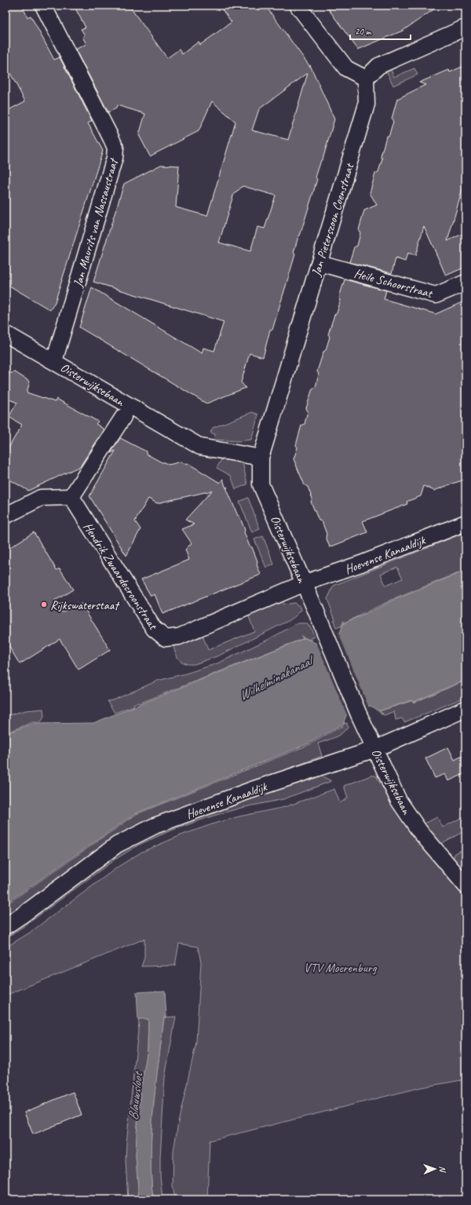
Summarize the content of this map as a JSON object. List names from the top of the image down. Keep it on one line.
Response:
{"streets":{"street":["Jan Pieterszoon Coenstraat","Jan Maurits van Nassaustraat","Heile Schoorstraat","Oisterwijksebaan","Hoevense Kanaaldijk","Hendrik Zwaardecroonstraat"]},"crossings":[["Jan Pieterszoon Coenstraat","Heile Schoorstraat"],["Jan Pieterszoon Coenstraat","Oisterwijksebaan"],["Jan Maurits van Nassaustraat","Oisterwijksebaan"],["Oisterwijksebaan","Hoevense Kanaaldijk"],["Oisterwijksebaan","Hendrik Zwaardecroonstraat"],["Hoevense Kanaaldijk","Hendrik Zwaardecroonstraat"]],"water":["Wilhelminakanaal","Blauwsloot"],"parks":["VTV Moerenburg"],"places":["Rijkswaterstaat"],"scale_bar":"20 m","north":"right"}
